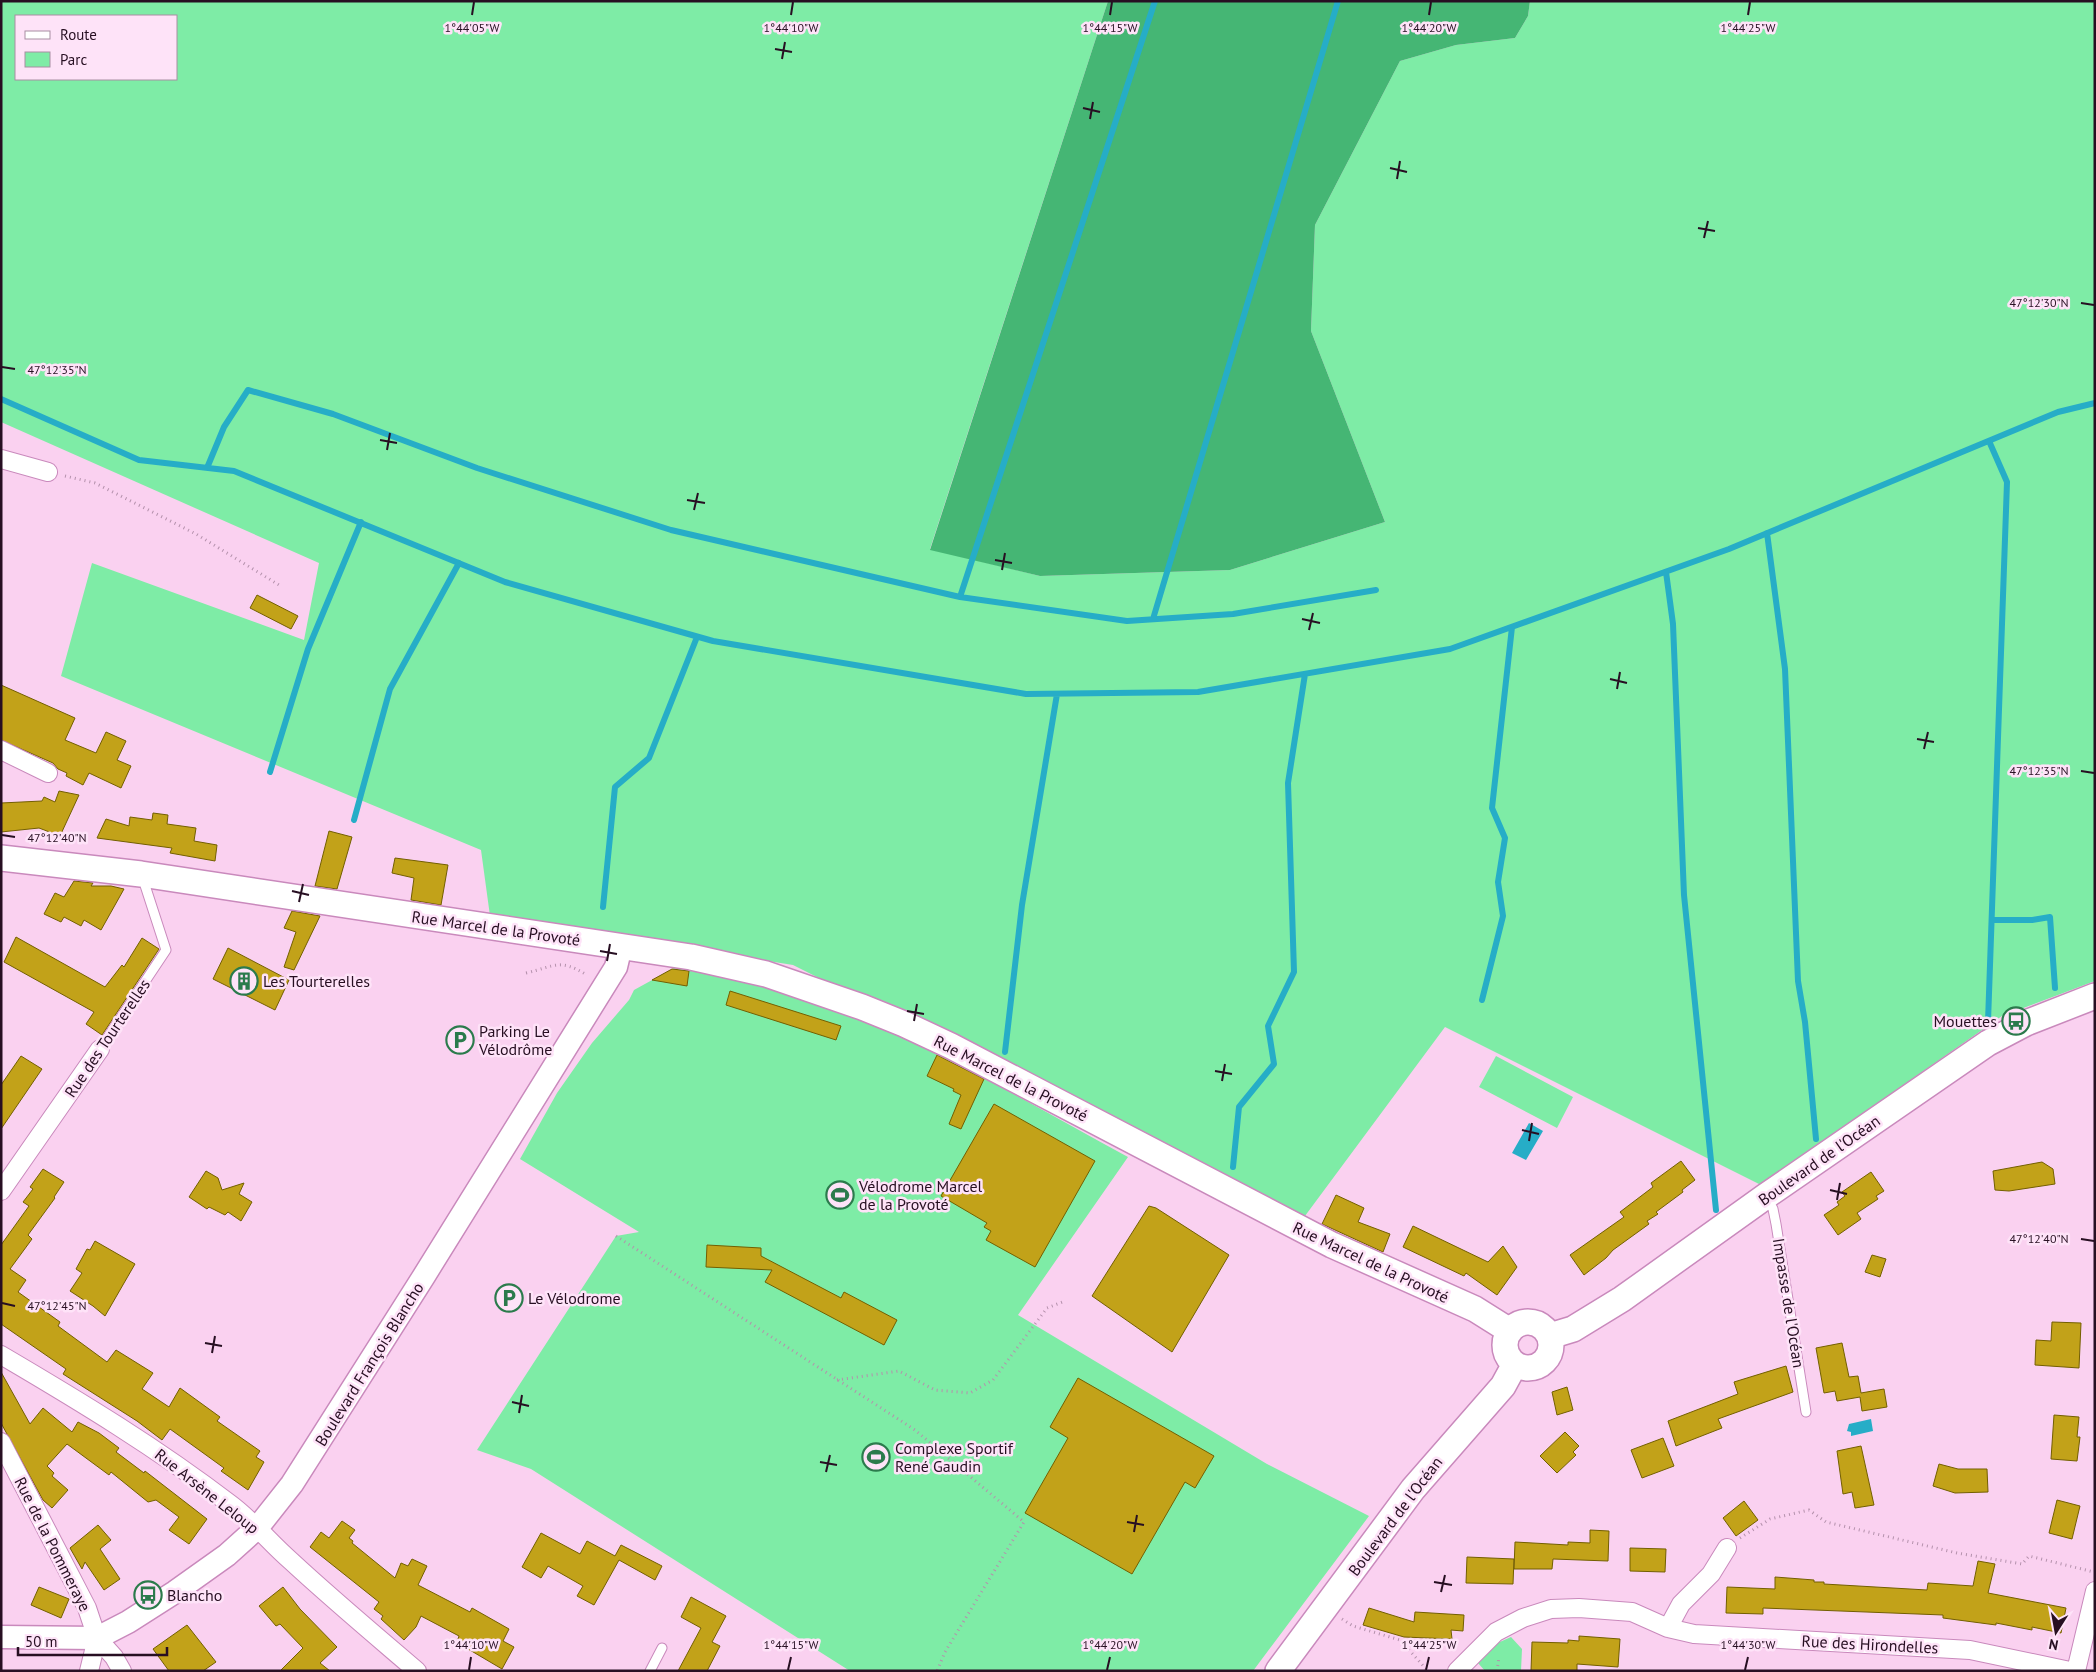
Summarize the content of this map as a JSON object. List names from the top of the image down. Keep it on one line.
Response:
{"streets":{"main road":["Rue Marcel de la Provoté","Boulevard de l'Océan"],"street":["Rue des Tourterelles","Boulevard François Blancho","Rue Arsène Leloup","Rue de la Pommeraye","Rue des Hirondelles"],"lane":["Impasse de l'Océan"]},"crossings":[["Rue Marcel de la Provoté","Rue des Tourterelles"],["Rue Marcel de la Provoté","Boulevard de l'Océan"],["Rue Marcel de la Provoté","Boulevard François Blancho"],["Boulevard de l'Océan","Impasse de l'Océan"],["Boulevard François Blancho","Rue Arsène Leloup"],["Boulevard François Blancho","Rue de la Pommeraye"]],"places":{"building":["Les Tourterelles"],"bus stop":["Mouettes","Blancho"],"parking":["Parking Le Vélodrôme","Le Vélodrome"],"sports":["Vélodrome Marcel de la Provoté","Complexe Sportif René Gaudin"]},"legend":["Route","Parc"],"scale_bar":"50 m","north":"bottom","coordinates":["1°44'05\"W","1°44'10\"W","1°44'15\"W","1°44'20\"W","1°44'25\"W","47°12'30\"N","47°12'35\"N","47°12'40\"N","47°12'45\"N","1°44'30\"W"]}
